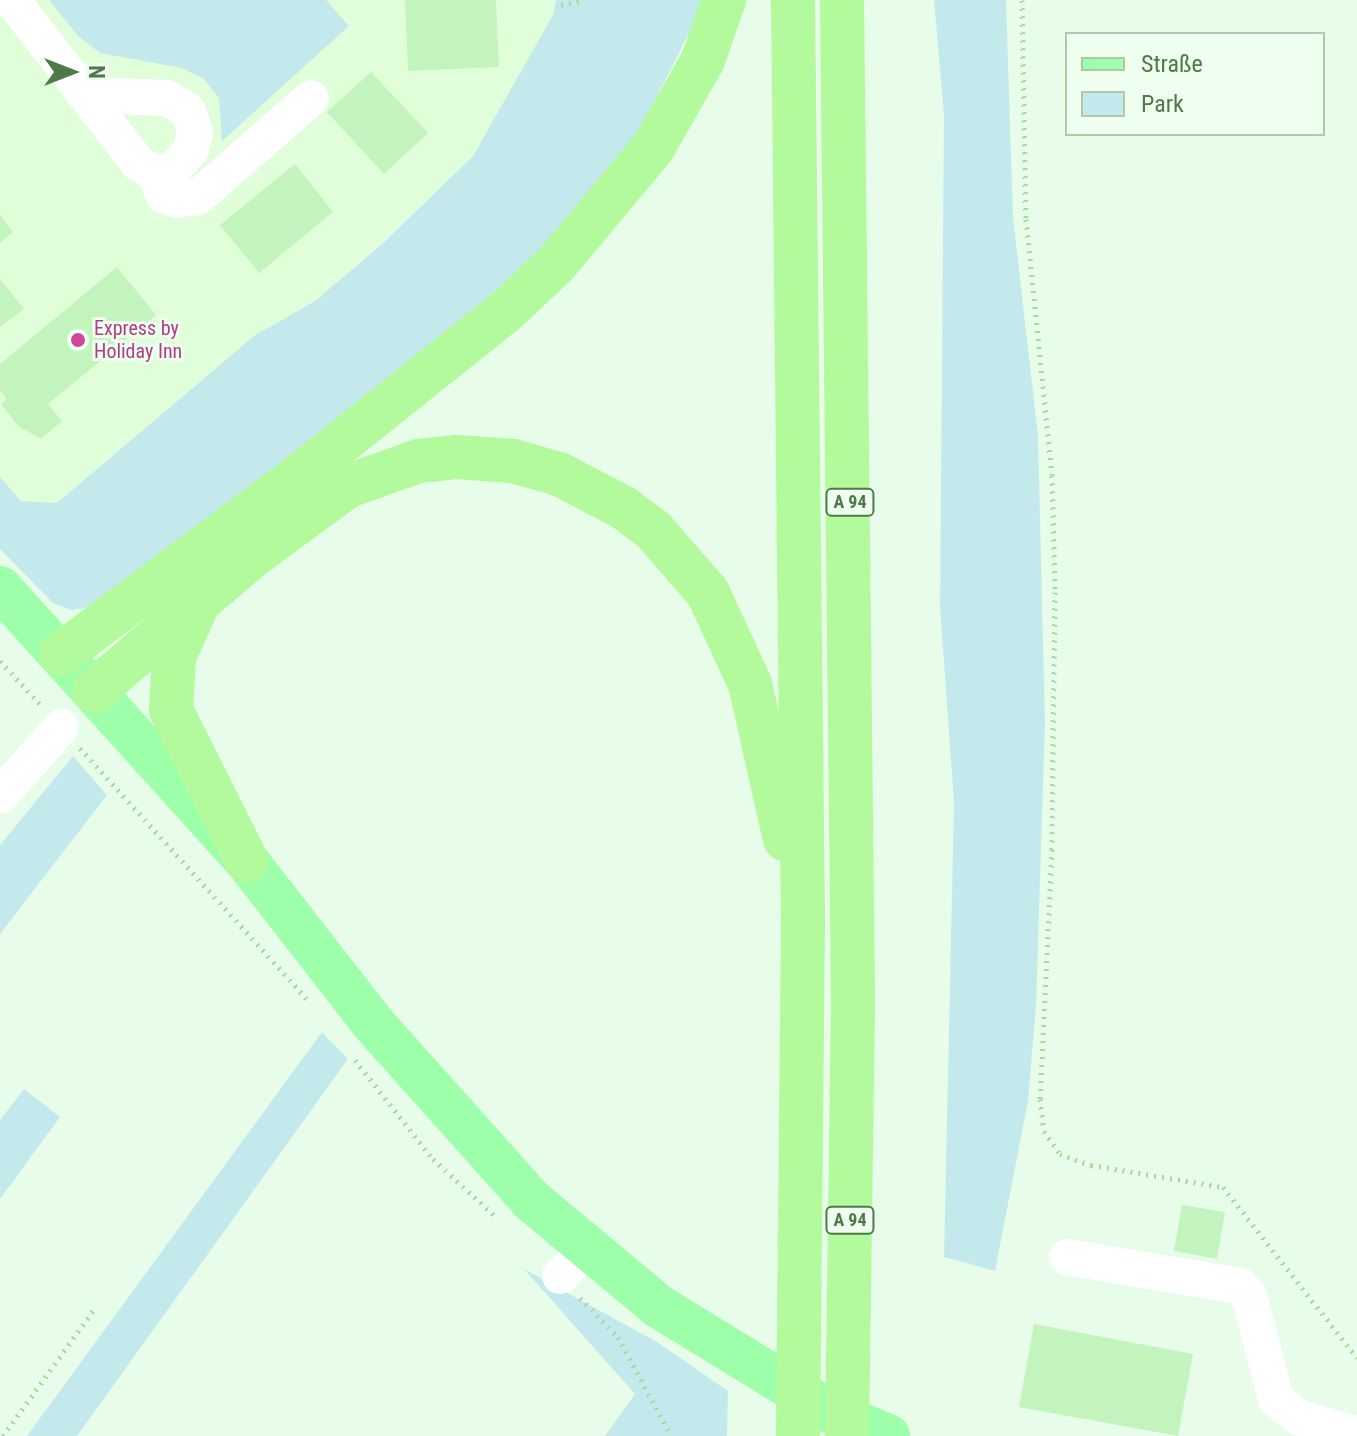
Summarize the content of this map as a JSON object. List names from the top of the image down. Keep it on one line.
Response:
{"streets":{"highway":["A 94"]},"places":["Express by Holiday Inn"],"legend":["Straße","Park"],"north":"right"}
